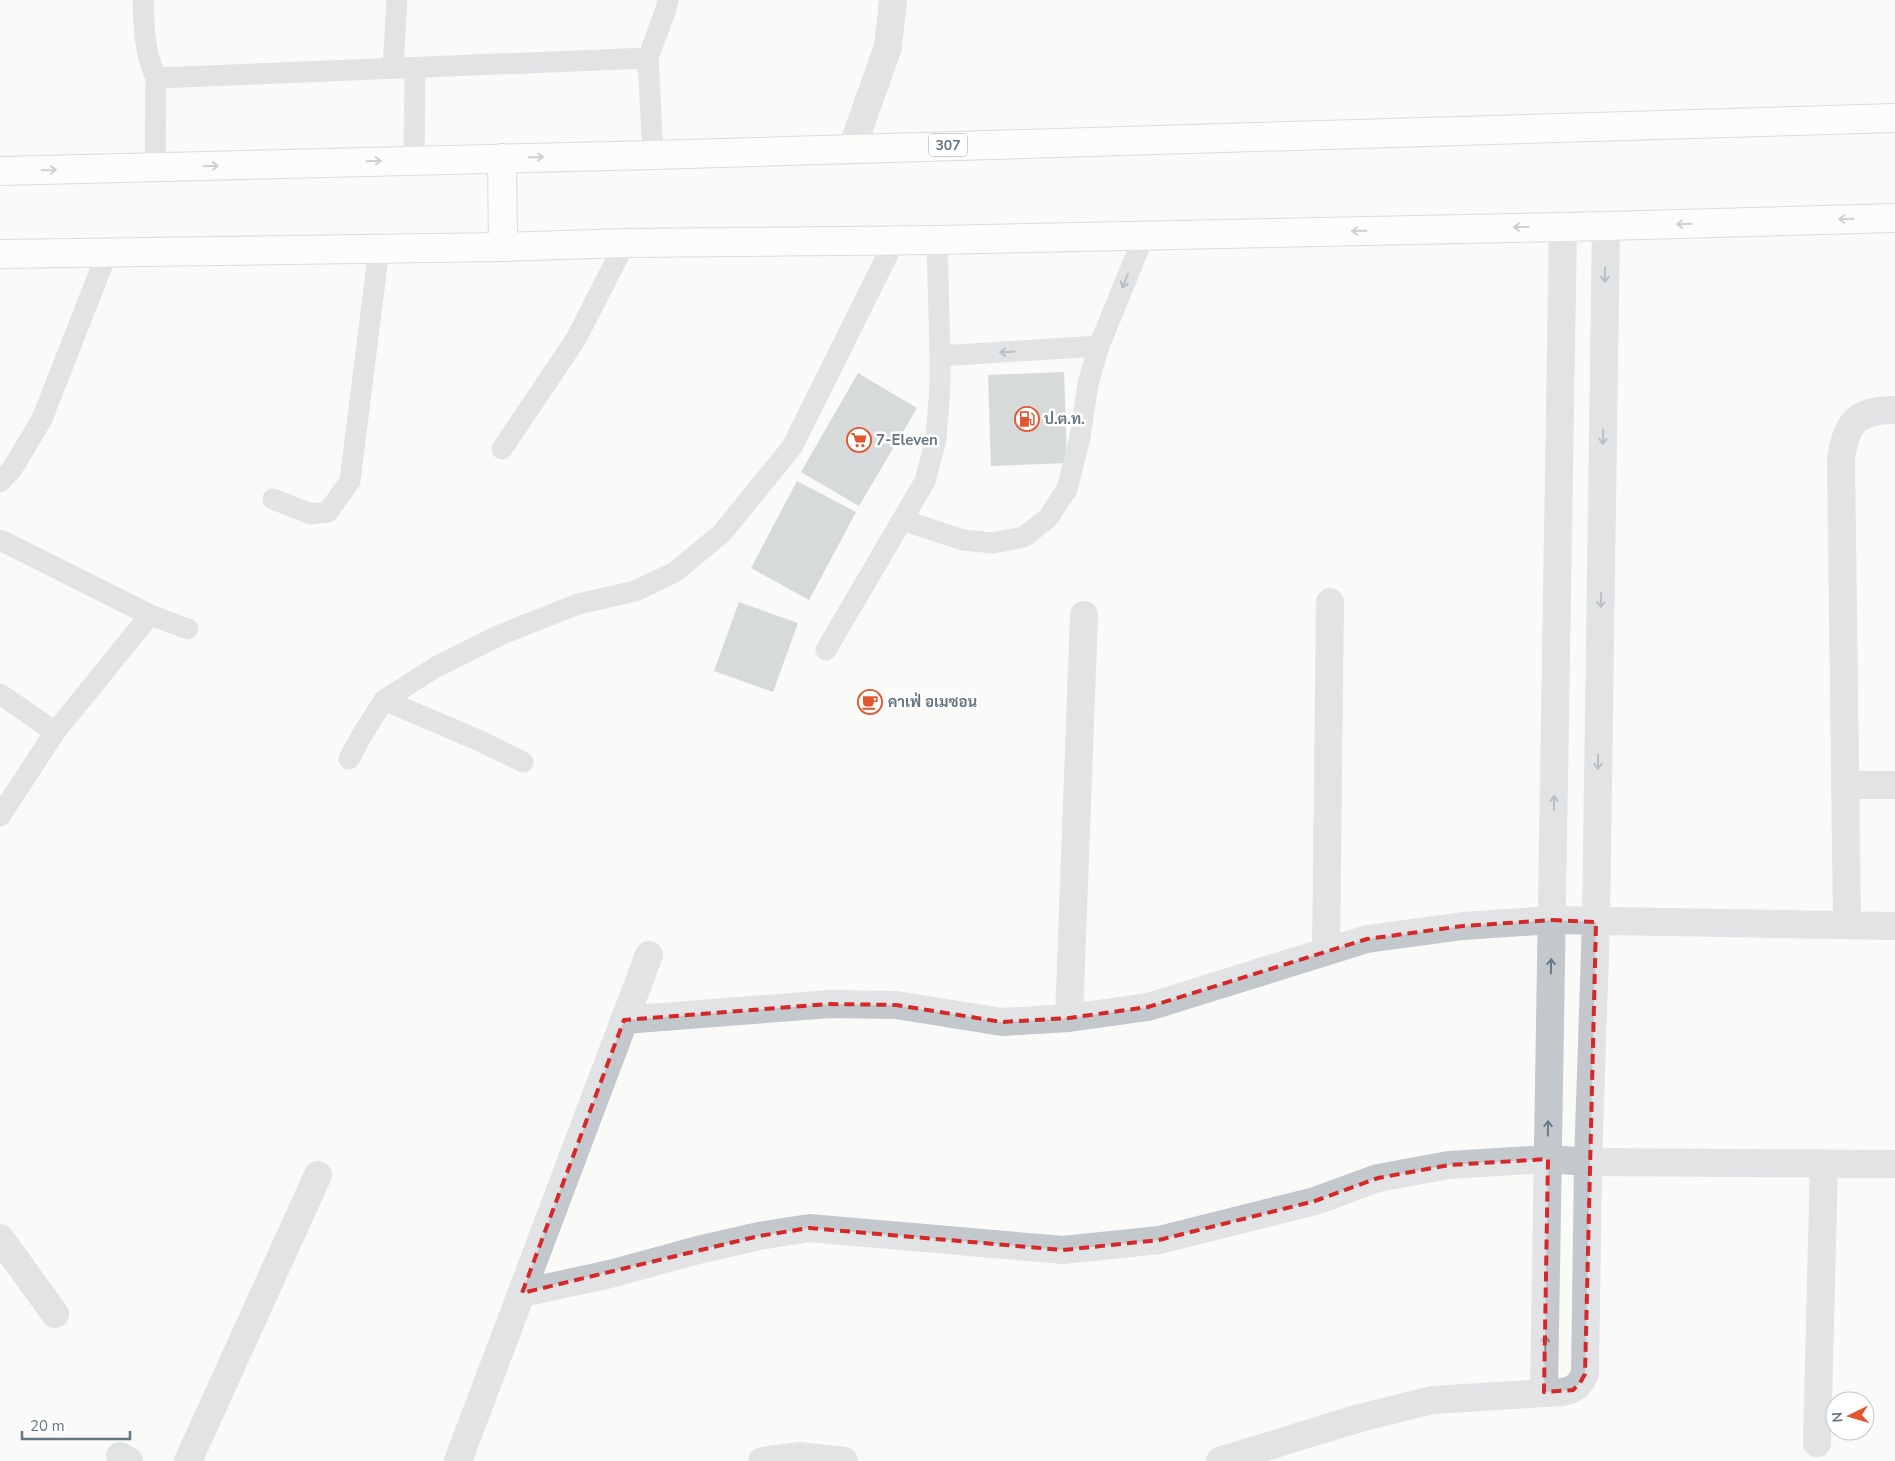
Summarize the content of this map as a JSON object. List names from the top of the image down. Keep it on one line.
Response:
{"streets":{"main road":["307"]},"places":{"fuel station":["ป.ต.ท."],"supermarket":["7-Eleven"],"cafe":["คาเฟ่ อเมซอน"]},"scale_bar":"20 m","north":"left"}
